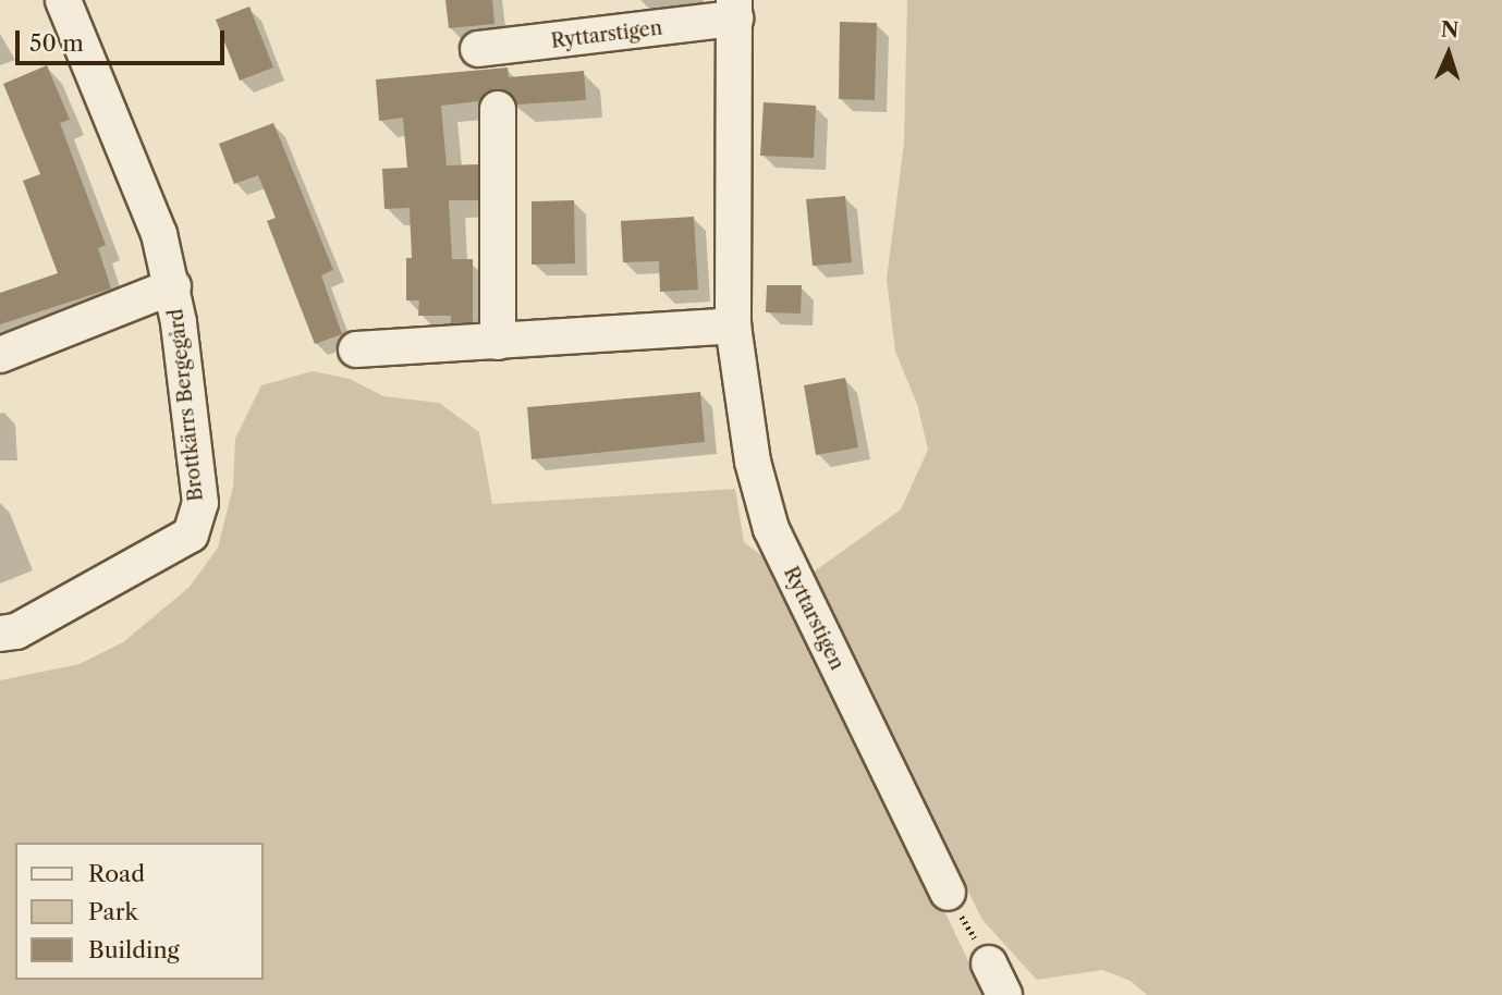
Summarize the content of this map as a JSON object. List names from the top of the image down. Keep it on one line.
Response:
{"streets":{"street":["Ryttarstigen","Brottkärrs Bergegård"]},"legend":["Road","Park","Building"],"scale_bar":"50 m","north":"top"}
